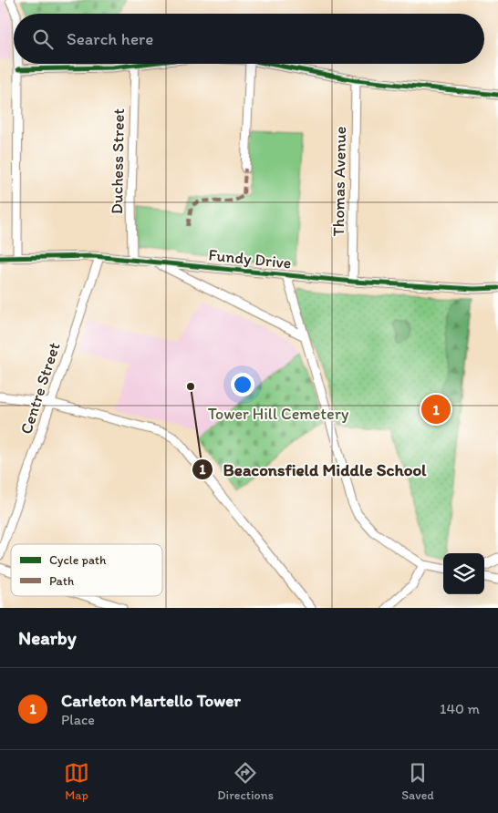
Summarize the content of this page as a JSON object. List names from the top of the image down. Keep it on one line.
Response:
{"streets":{"street":["Duchess Street","Thomas Avenue","Fundy Drive","Centre Street"]},"crossings":[["Duchess Street","Fundy Drive"],["Thomas Avenue","Fundy Drive"],["Fundy Drive","Centre Street"]],"parks":["Tower Hill Cemetery"],"places":["Beaconsfield Middle School"],"legend":["Cycle path","Path"],"page":{"search":"Search here","pins":"1","heading":"Nearby","list":[{"mark":"1","name":"Carleton Martello Tower","note":"Place","value":"140 m"}],"nav":["Map","Directions","Saved"]}}
